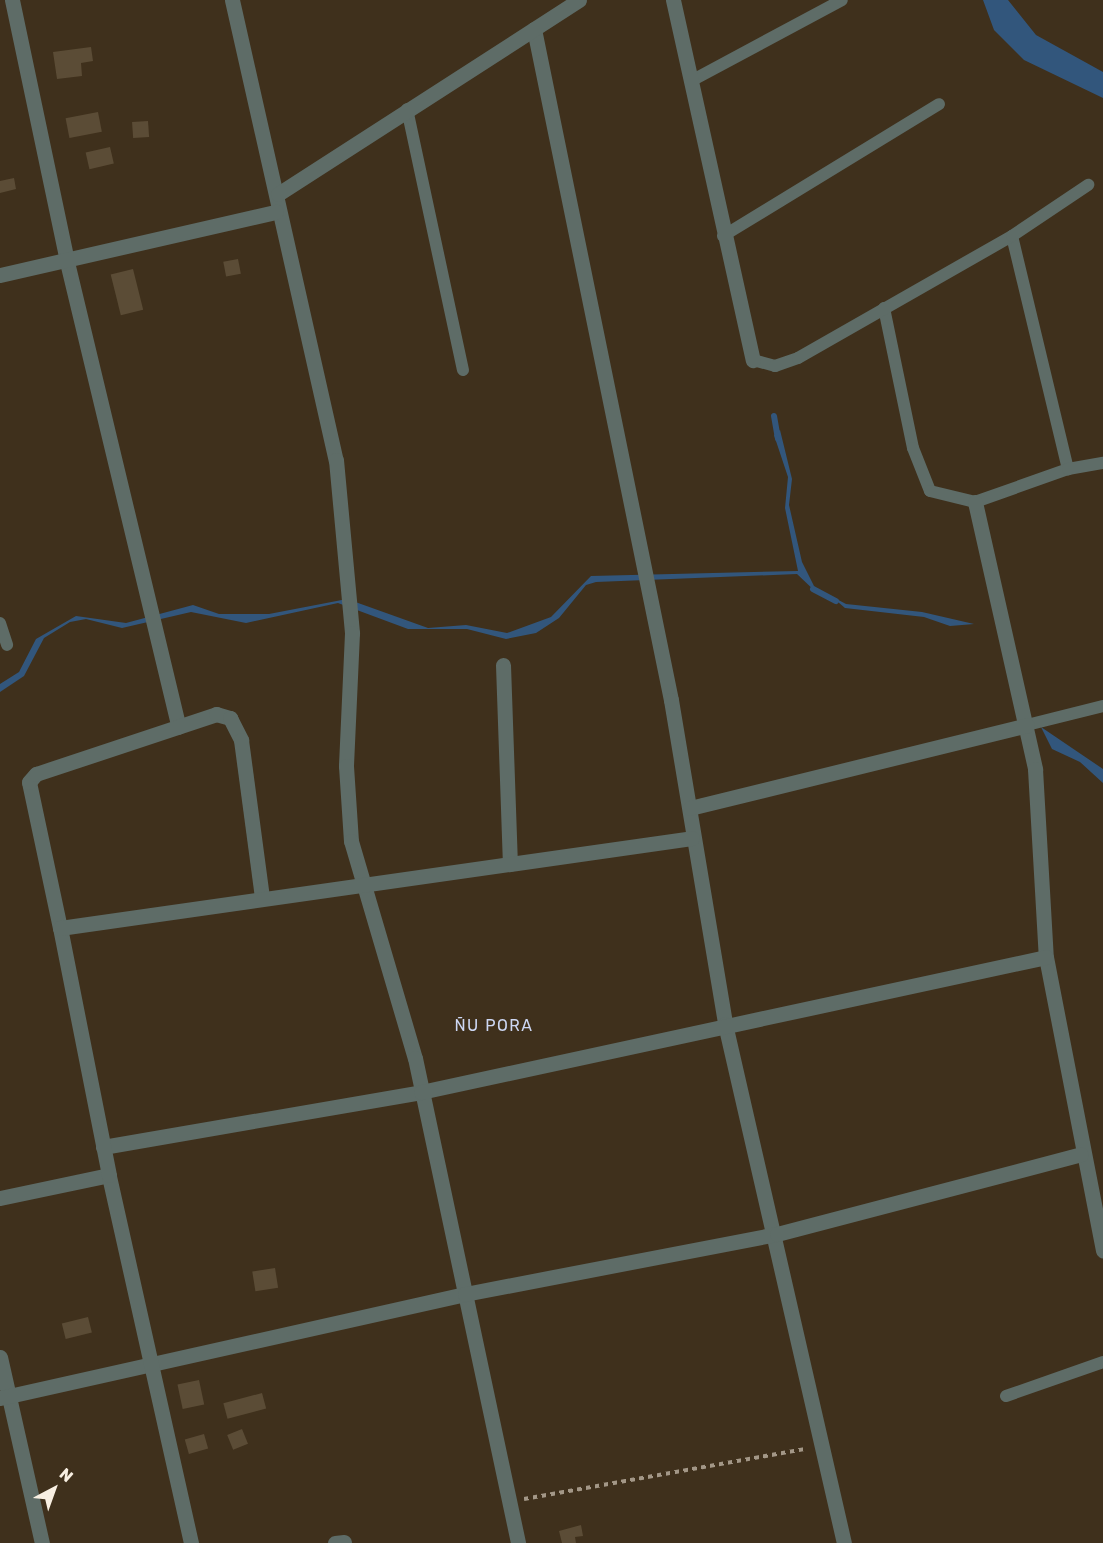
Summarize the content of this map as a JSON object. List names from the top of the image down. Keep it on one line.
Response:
{"districts":["ÑU PORA"],"north":"top right"}
